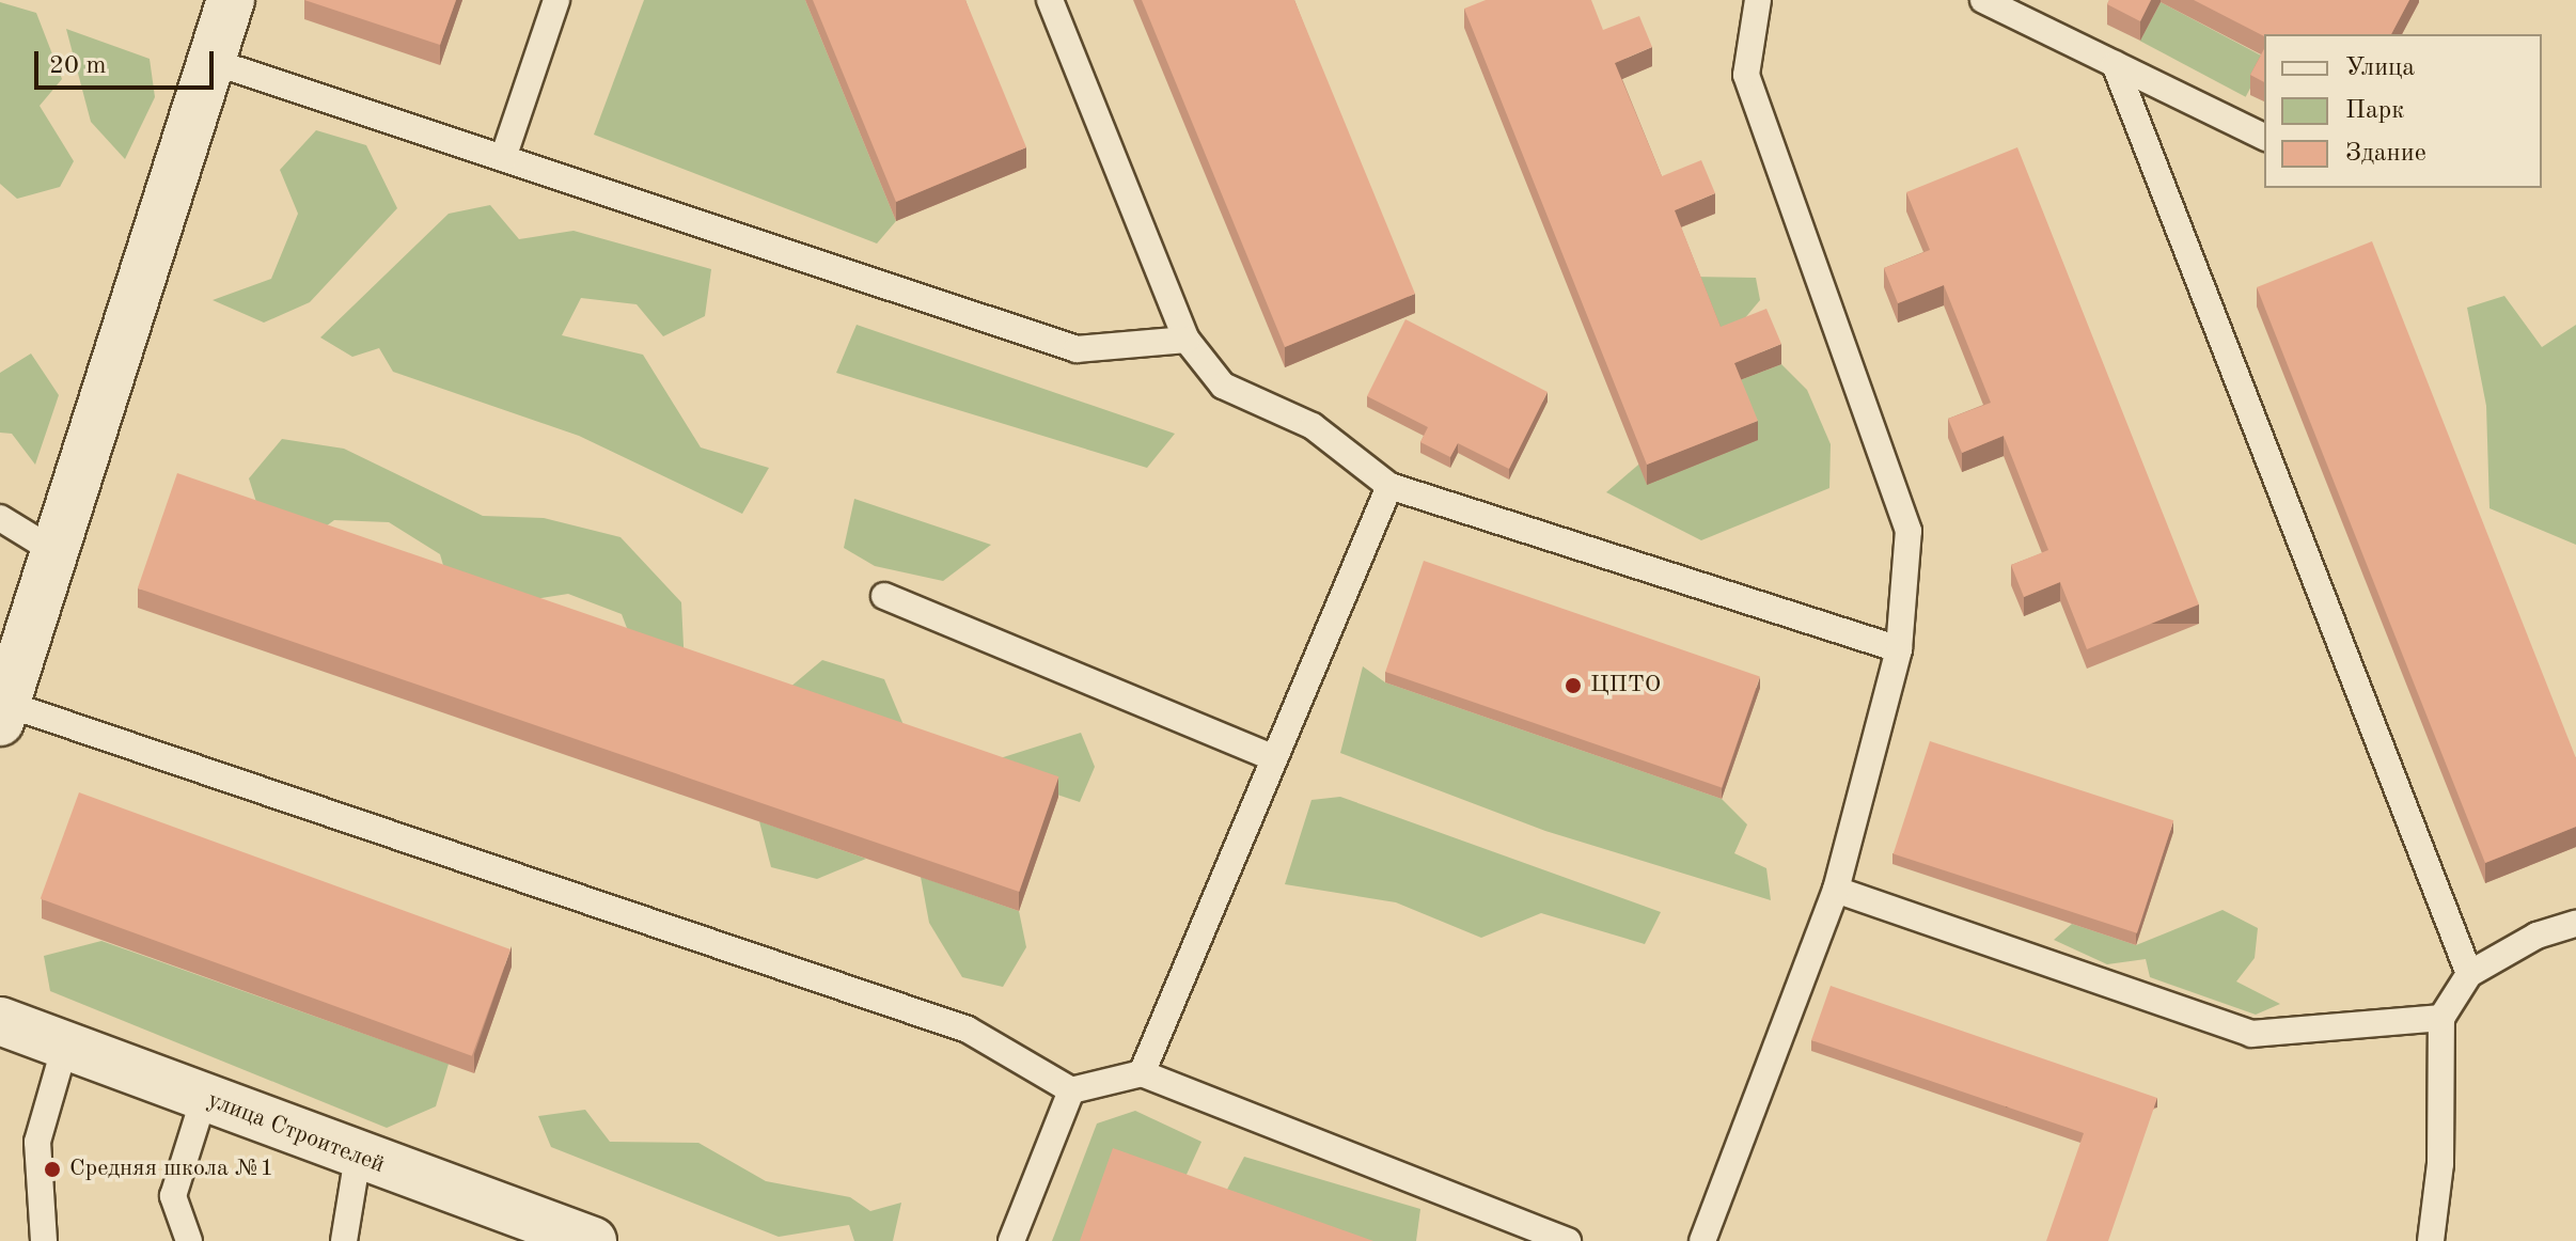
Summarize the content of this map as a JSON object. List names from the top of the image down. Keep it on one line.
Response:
{"streets":{"street":["улица Строителей"]},"places":["ЦПТО","Средняя школа №1"],"legend":["Улица","Парк","Здание"],"scale_bar":"20 m"}
